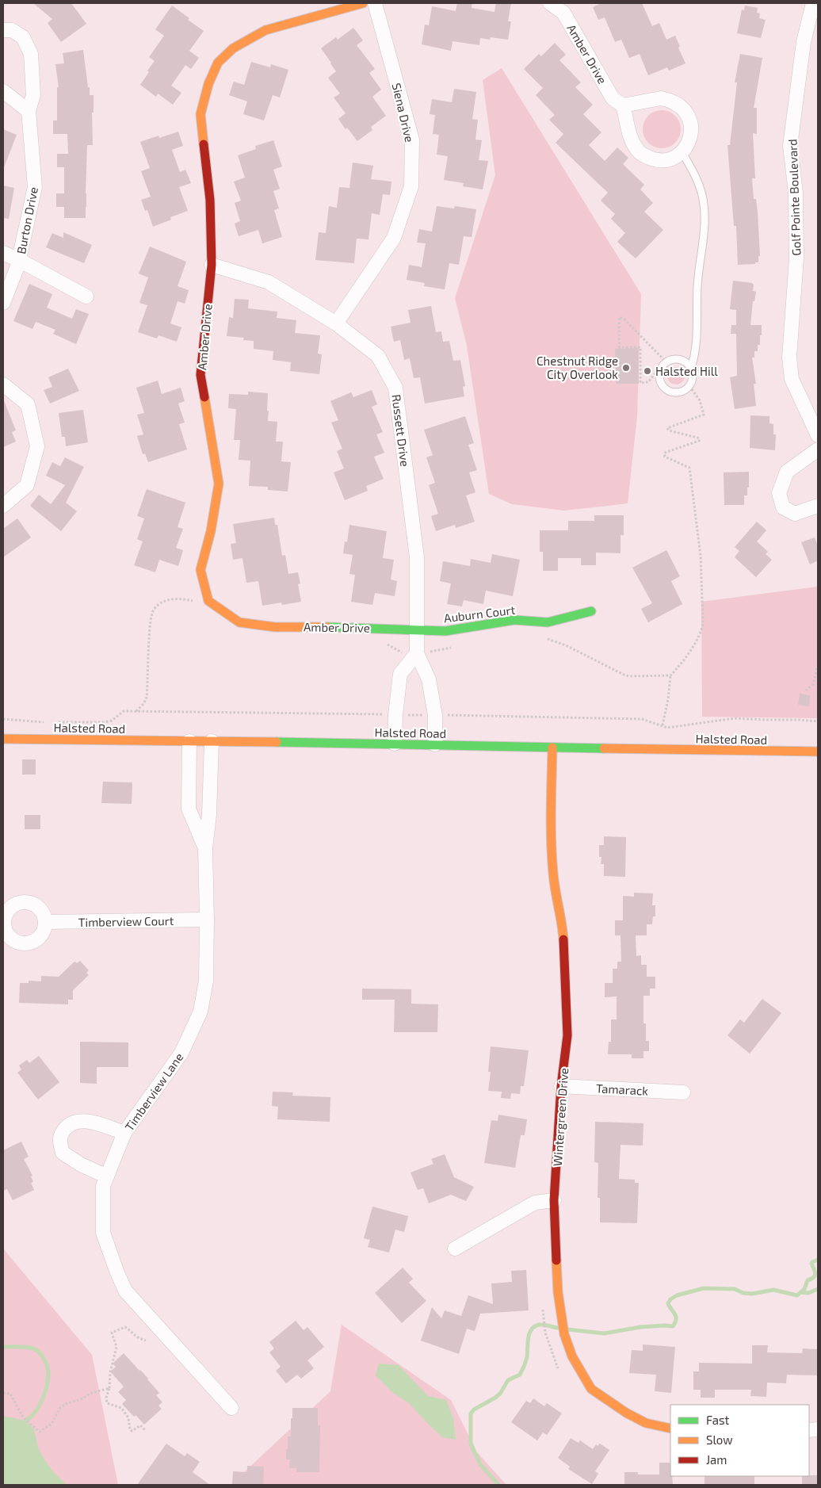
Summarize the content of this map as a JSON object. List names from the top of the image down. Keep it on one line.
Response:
{"streets":{"street":["Amber Drive","Siena Drive","Golf Pointe Boulevard","Burton Drive","Russett Drive","Auburn Court","Halsted Road","Timberview Court","Tamarack","Timberview Lane","Wintergreen Drive"]},"crossings":[["Amber Drive","Russett Drive"],["Amber Drive","Auburn Court"],["Siena Drive","Russett Drive"],["Russett Drive","Auburn Court"],["Russett Drive","Halsted Road"],["Halsted Road","Timberview Lane"],["Halsted Road","Wintergreen Drive"],["Timberview Court","Timberview Lane"],["Tamarack","Wintergreen Drive"]],"places":["Chestnut Ridge City Overlook","Halsted Hill"],"legend":["Fast","Slow","Jam"]}
